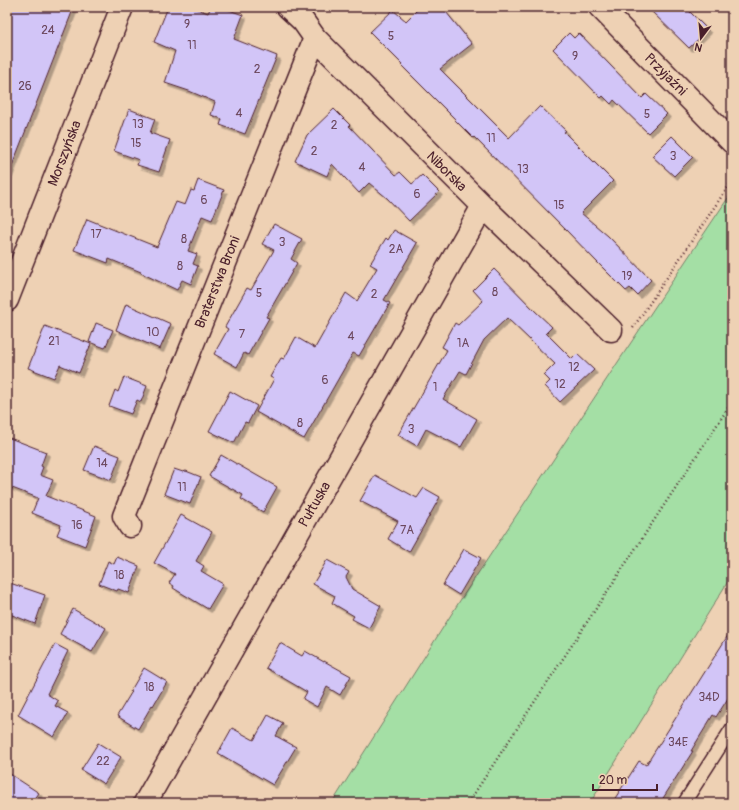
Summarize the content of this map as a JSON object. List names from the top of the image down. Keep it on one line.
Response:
{"streets":{"street":["Przyjaźni","Morszyńska","Niborska","Braterstwa Broni","Pułtuska"]},"crossings":[["Niborska","Braterstwa Broni"],["Niborska","Pułtuska"]],"house_numbers":["9","24","5","11","9","2","26","4","5","13","2","11","15","2","3","4","13","6","6","15","17","8","3","2A","8","19","8","5","2","10","7","4","21","1A","12","6","12","1","8","3","14","11","16","7A","18","18","34D","34E","22"],"scale_bar":"20 m","north":"bottom"}
